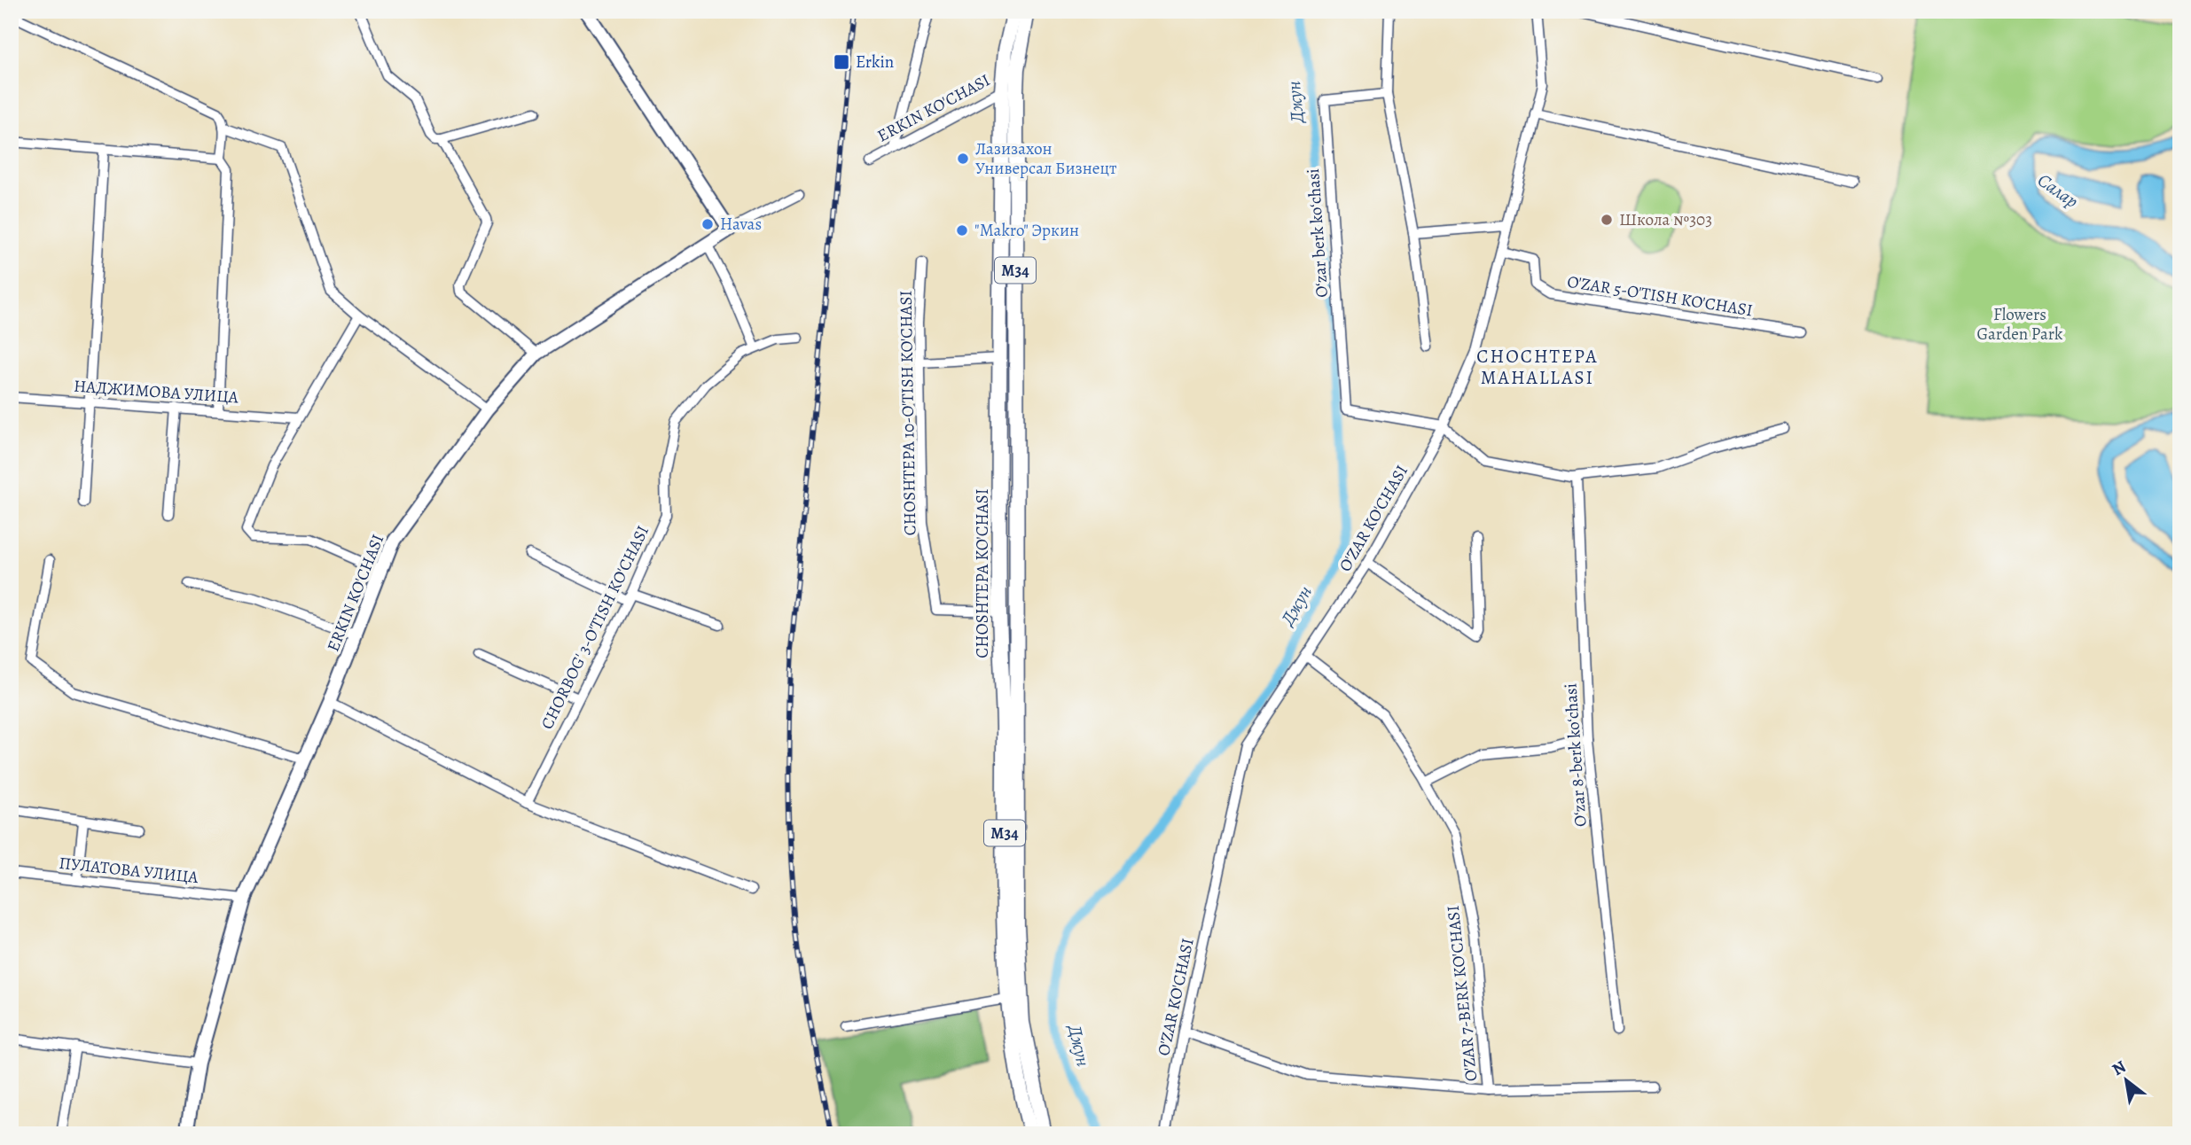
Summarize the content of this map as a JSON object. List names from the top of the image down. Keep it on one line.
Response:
{"streets":{"main road":["ERKIN KO'CHASI","M34","CHOSHTEPA KO'CHASI"],"street":["Oʻzar berk koʻchasi","O'ZAR 5-O'TISH KO'CHASI","НАДЖИМОВА УЛИЦА","CHOSHTEPA 10-O'TISH KO'CHASI","O'ZAR KO'CHASI","CHORBOG' 3-O'TISH KO'CHASI","Oʻzar 8-berk koʻchasi","ПУЛАТОВА УЛИЦА","O'ZAR 7-BERK KO'CHASI"]},"crossings":[["ERKIN KO'CHASI","CHOSHTEPA KO'CHASI"],["ERKIN KO'CHASI","ПУЛАТОВА УЛИЦА"],["Oʻzar berk koʻchasi","O'ZAR KO'CHASI"],["O'ZAR 5-O'TISH KO'CHASI","O'ZAR KO'CHASI"],["CHOSHTEPA 10-O'TISH KO'CHASI","CHOSHTEPA KO'CHASI"],["O'ZAR KO'CHASI","O'ZAR 7-BERK KO'CHASI"]],"districts":["CHOCHTEPA MAHALLASI"],"water":["Джун","Салар"],"parks":["Flowers Garden Park"],"places":{"transit":["Erkin"],"other":["Лазизахон Универсал Бизнецт","Школа №303","Havas","\"Makro\" Эркин"]},"north":"top left"}
